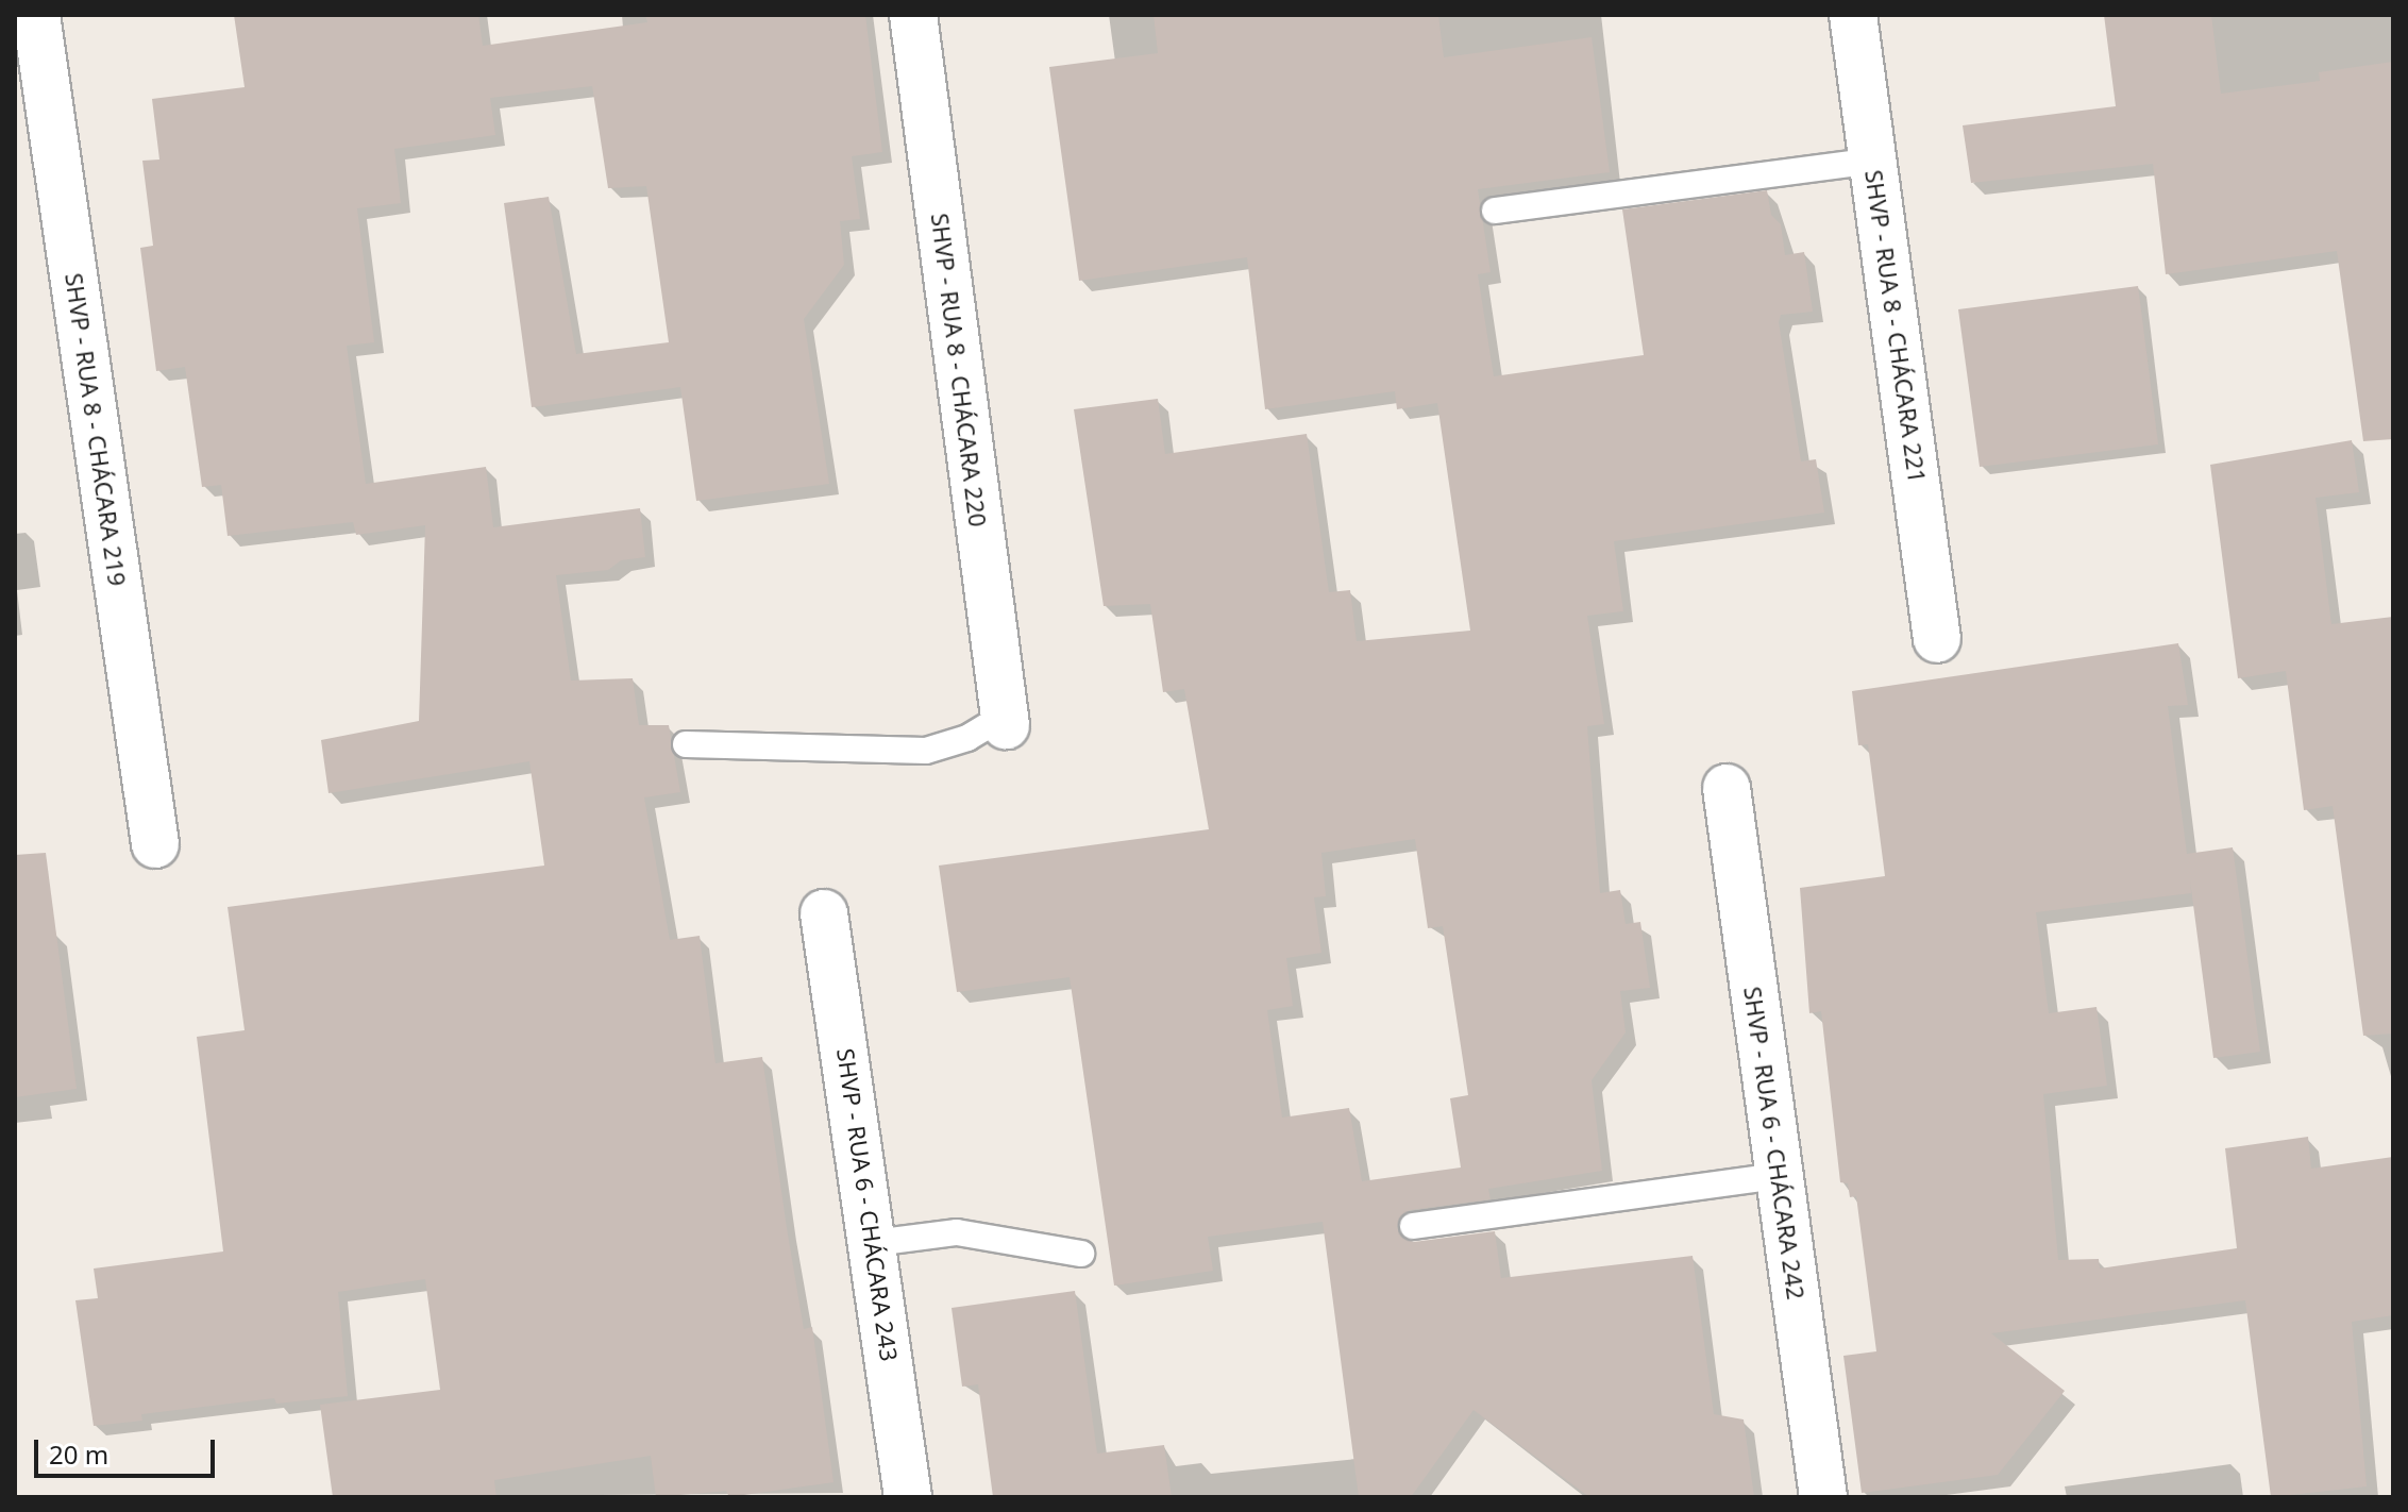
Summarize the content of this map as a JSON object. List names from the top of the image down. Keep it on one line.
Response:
{"streets":{"street":["SHVP - RUA 8 - CHÁCARA 221","SHVP - RUA 8 - CHÁCARA 220","SHVP - RUA 8 - CHÁCARA 219","SHVP - RUA 6 - CHÁCARA 242","SHVP - RUA 6 - CHÁCARA 243"]},"scale_bar":"20 m"}
